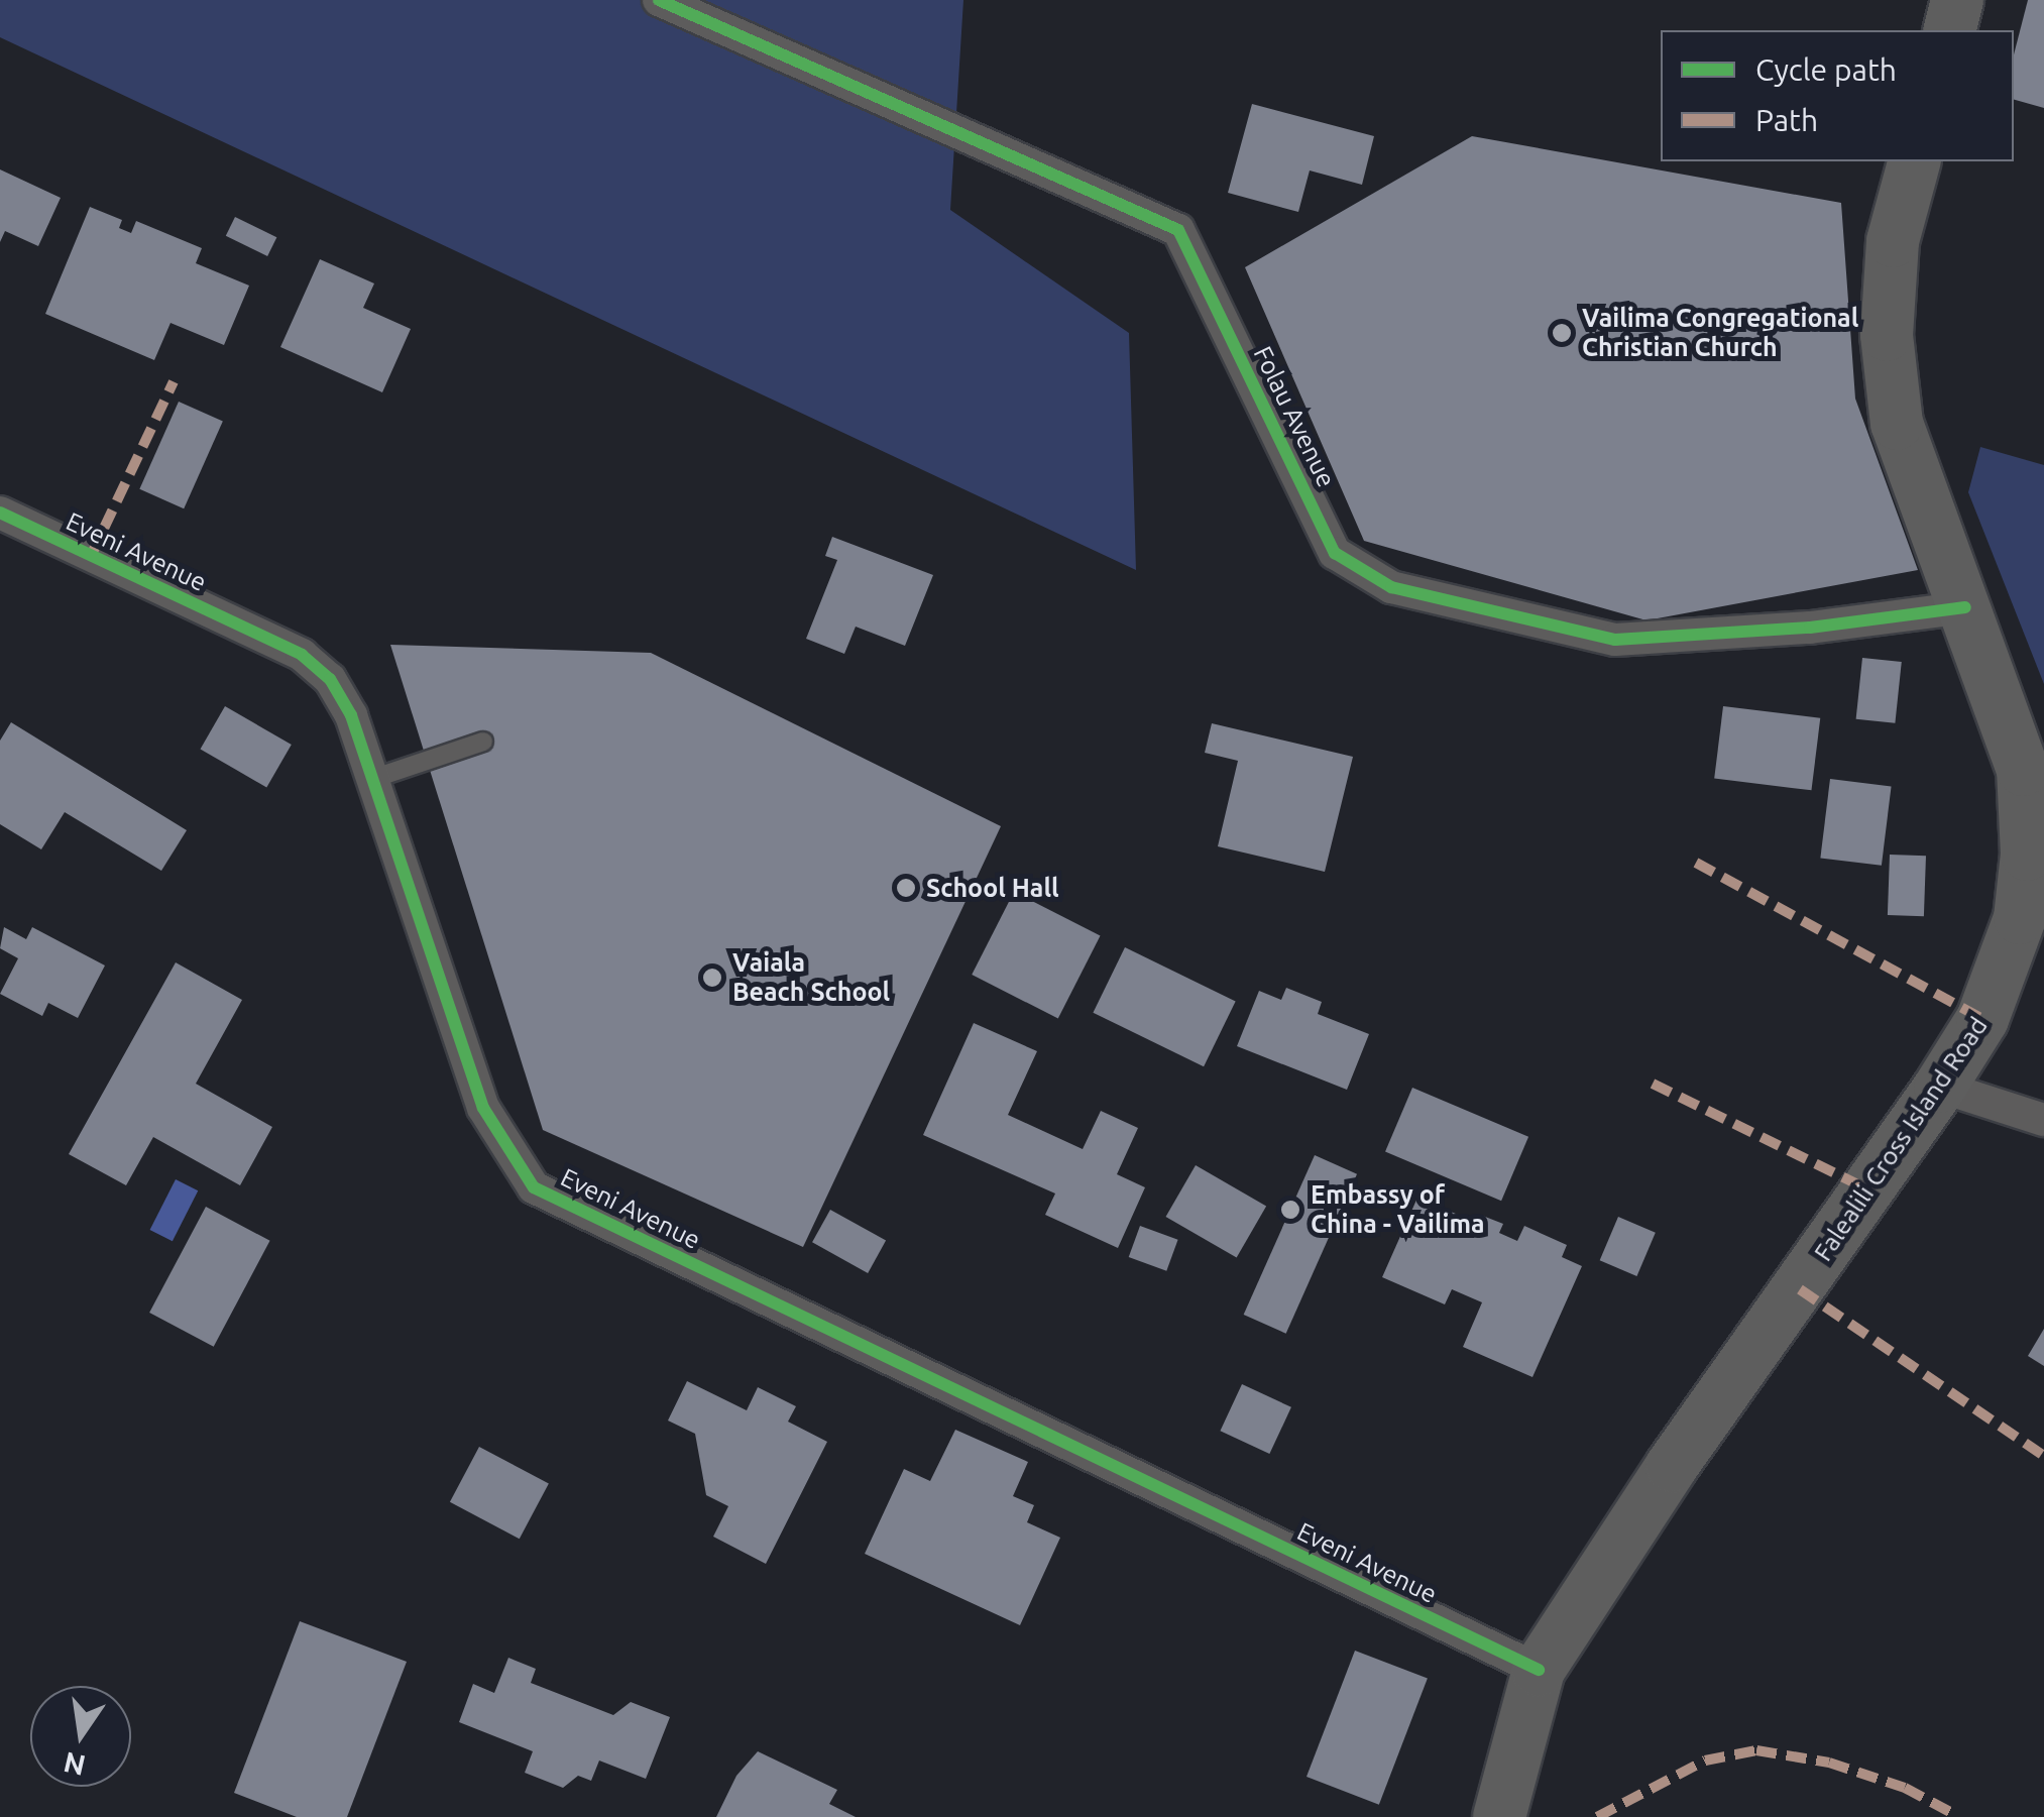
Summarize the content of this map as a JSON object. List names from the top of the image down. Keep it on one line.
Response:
{"streets":{"main road":["Falealili Cross Island Road"],"street":["Folau Avenue","Eveni Avenue"]},"crossings":[["Folau Avenue","Falealili Cross Island Road"],["Eveni Avenue","Falealili Cross Island Road"]],"places":["Vailima Congregational Christian Church","School Hall","Vaiala Beach School","Embassy of China - Vailima"],"legend":["Cycle path","Path"],"north":"bottom"}
